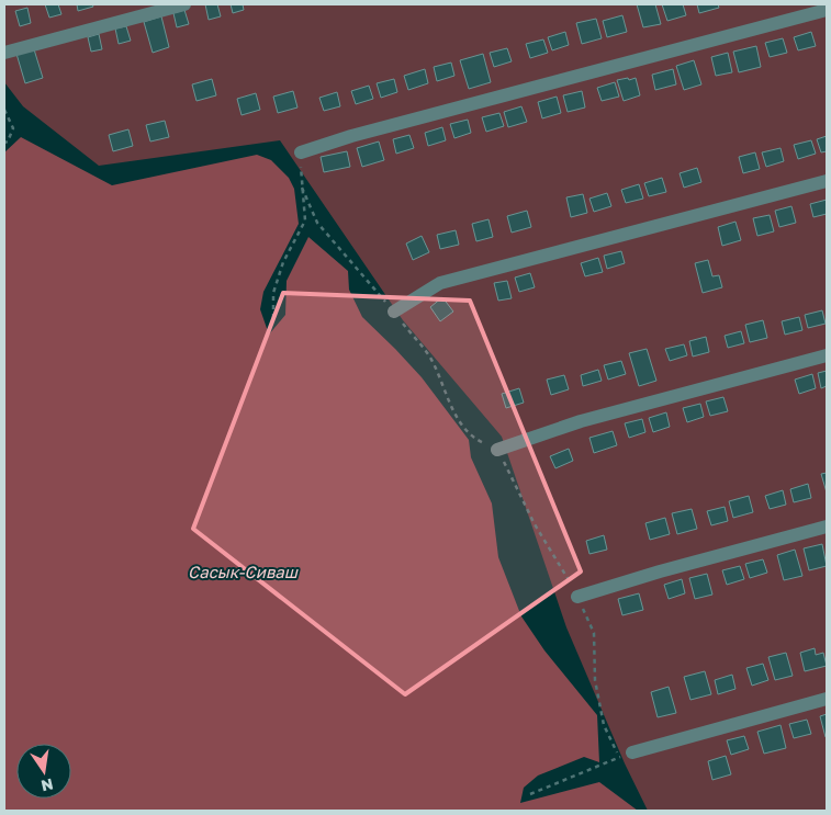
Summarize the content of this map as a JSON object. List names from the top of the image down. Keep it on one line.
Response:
{"water":["Сасык-Сиваш"],"north":"bottom"}
